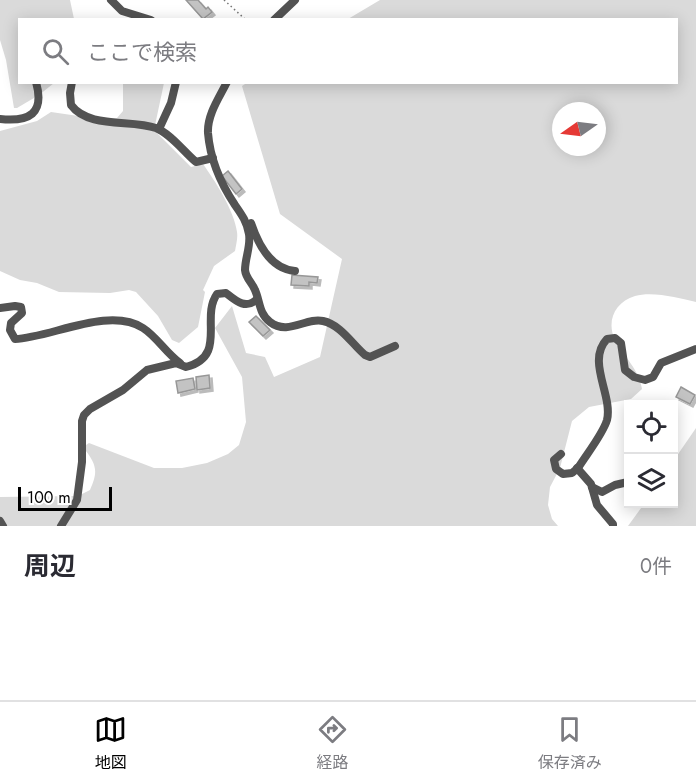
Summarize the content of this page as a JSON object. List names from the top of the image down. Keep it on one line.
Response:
{"scale_bar":"100 m","north":"left","page":{"search":"ここで検索","scale":"100 m","heading":["周辺","0件"],"nav":["地図","経路","保存済み"]}}
